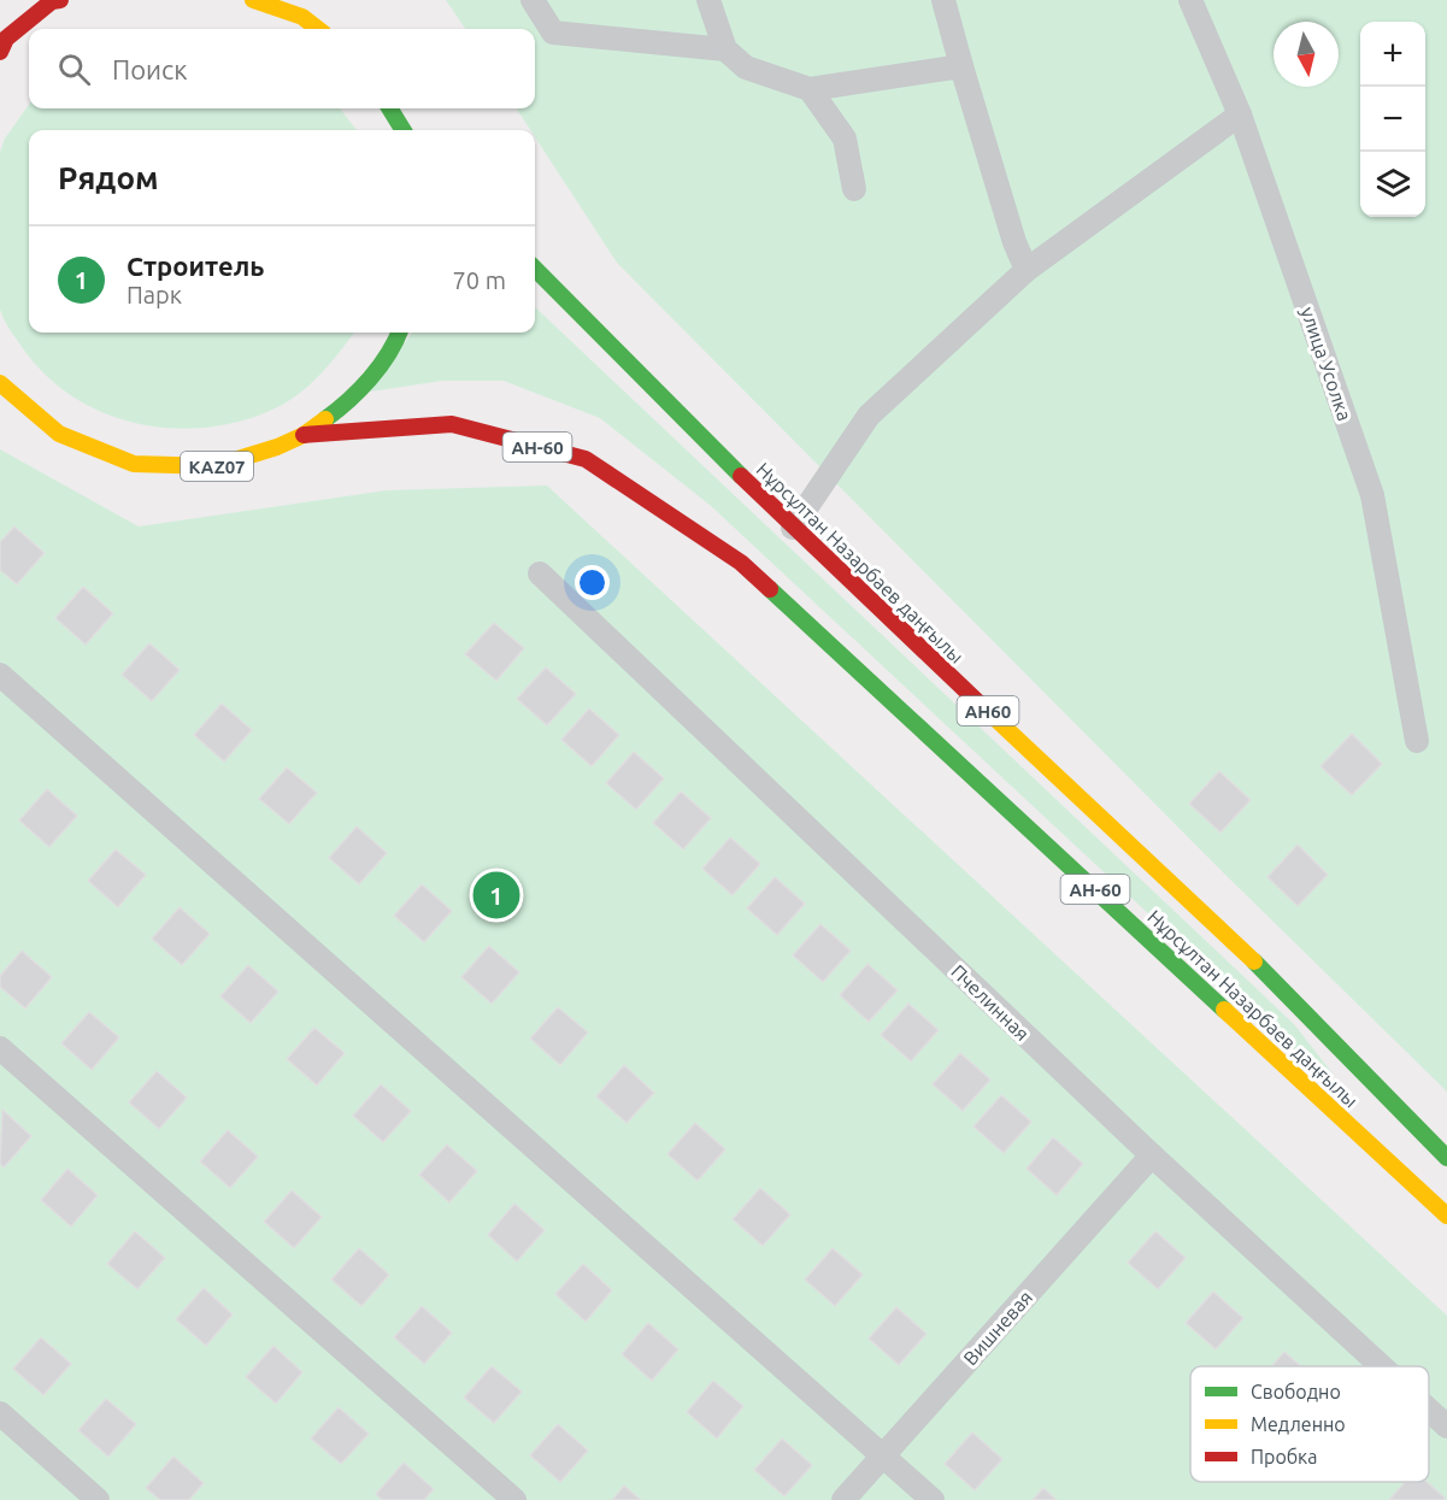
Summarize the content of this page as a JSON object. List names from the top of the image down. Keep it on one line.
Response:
{"streets":{"main road":["АН-60","KAZ07","Нұрсұлтан Назарбаев даңғылы","АН60"],"street":["улица Усолка","Пчелинная","Вишневая"]},"crossings":[["KAZ07","Нұрсұлтан Назарбаев даңғылы"],["Пчелинная","Вишневая"]],"legend":["Свободно","Медленно","Пробка"],"north":"bottom","page":{"map_buttons":["+","−"],"search":"Поиск","heading":"Рядом","list":[{"mark":"1","name":"Строитель","note":"Парк","value":"70 m"}],"pins":"1"}}
